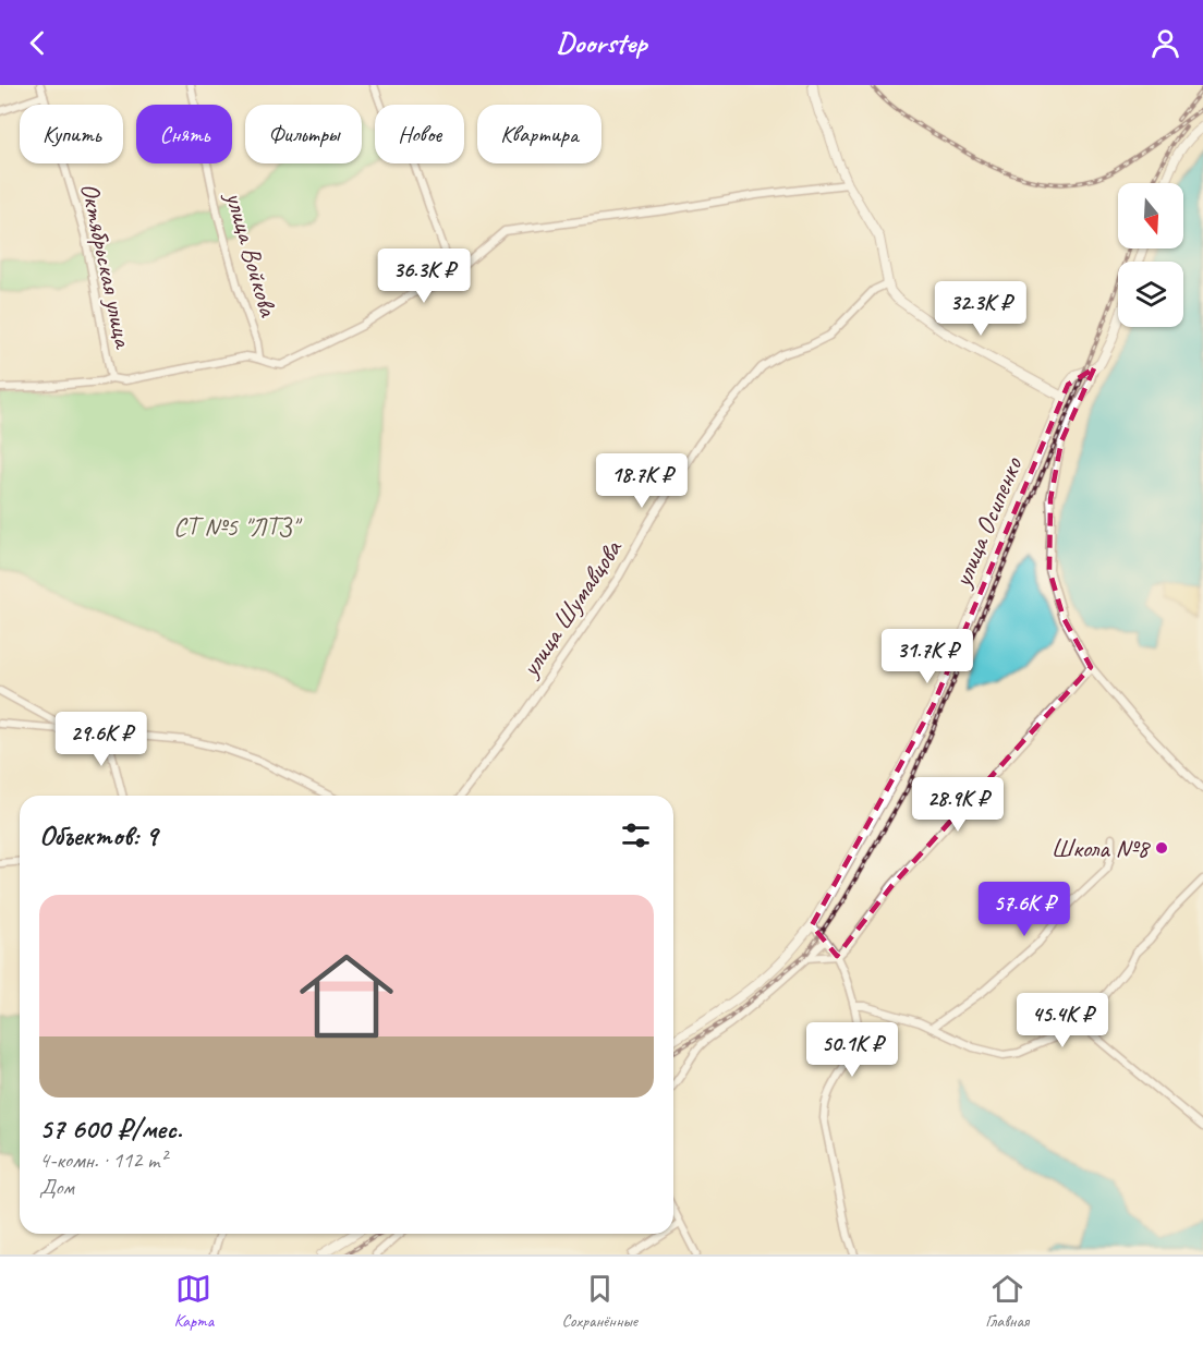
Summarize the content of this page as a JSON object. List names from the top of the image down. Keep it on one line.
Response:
{"streets":{"street":["улица Войкова","Октябрьская улица","улица Осипенко","улица Шумавцова"]},"parks":["СТ №5 \"ЛТЗ\""],"places":["Школа №8"],"north":"bottom","page":{"header":"Doorstep","chip":["Купить","Снять","Фильтры","Новое","Квартира"],"price":["36.3K ₽","32.3K ₽","18.7K ₽","31.7K ₽","29.6K ₽","28.9K ₽","57.6K ₽","45.4K ₽","50.1K ₽"],"heading":"Объектов: 9","list":[{"name":"57 600 ₽/мес.","note":"4-комн. · 112 m² · Дом"}],"tabs":["Карта","Сохранённые","Главная"]}}
